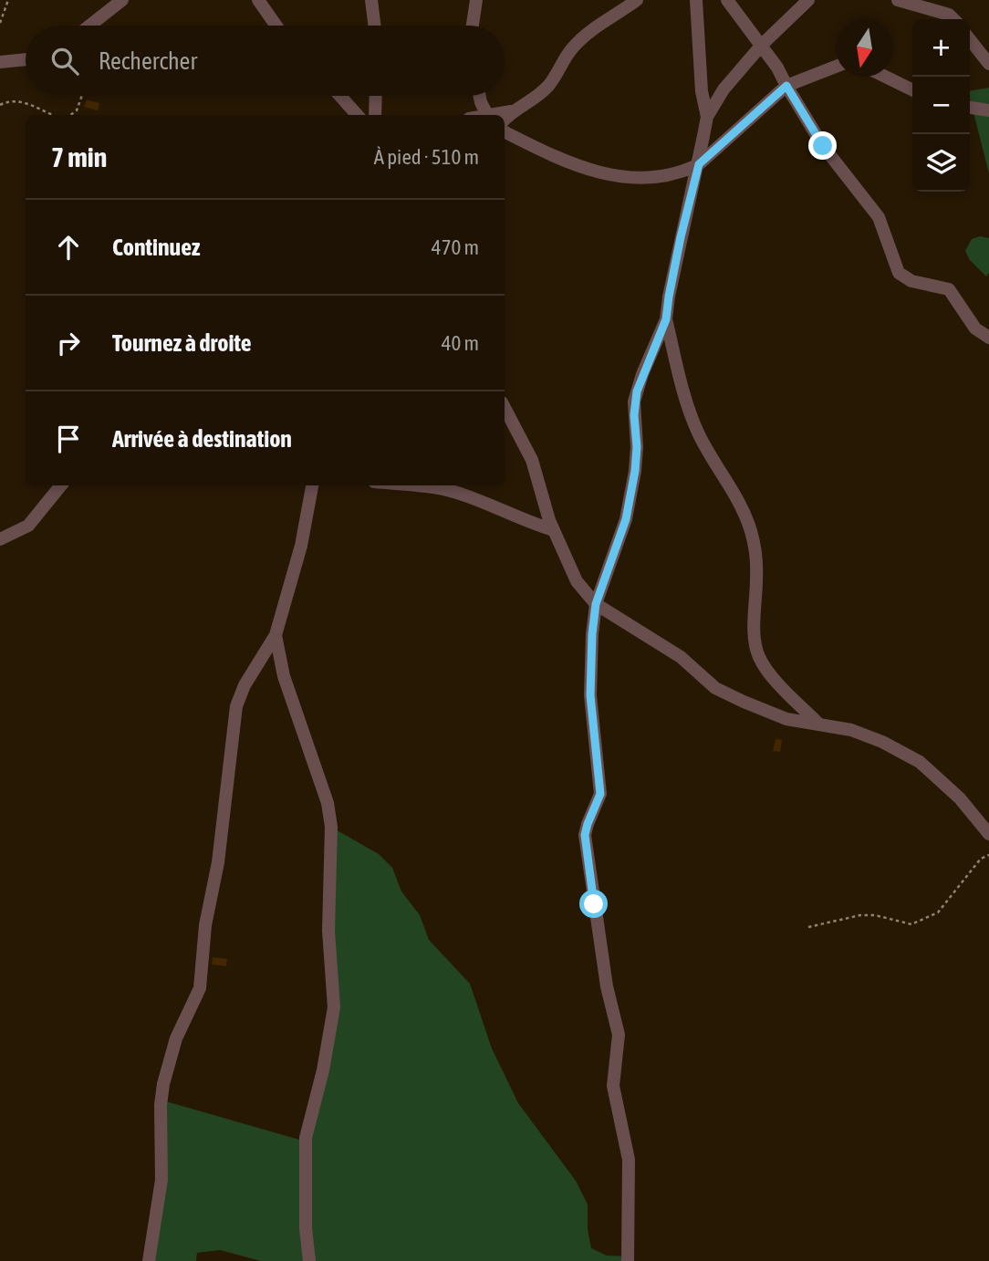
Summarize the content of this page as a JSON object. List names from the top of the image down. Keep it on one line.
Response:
{"north":"bottom","page":{"map_buttons":["+","−"],"search":"Rechercher","heading":["7 min","À pied · 510 m"],"list":[["Continuez","470 m"],["Tournez à droite","40 m"],"Arrivée à destination"]}}
